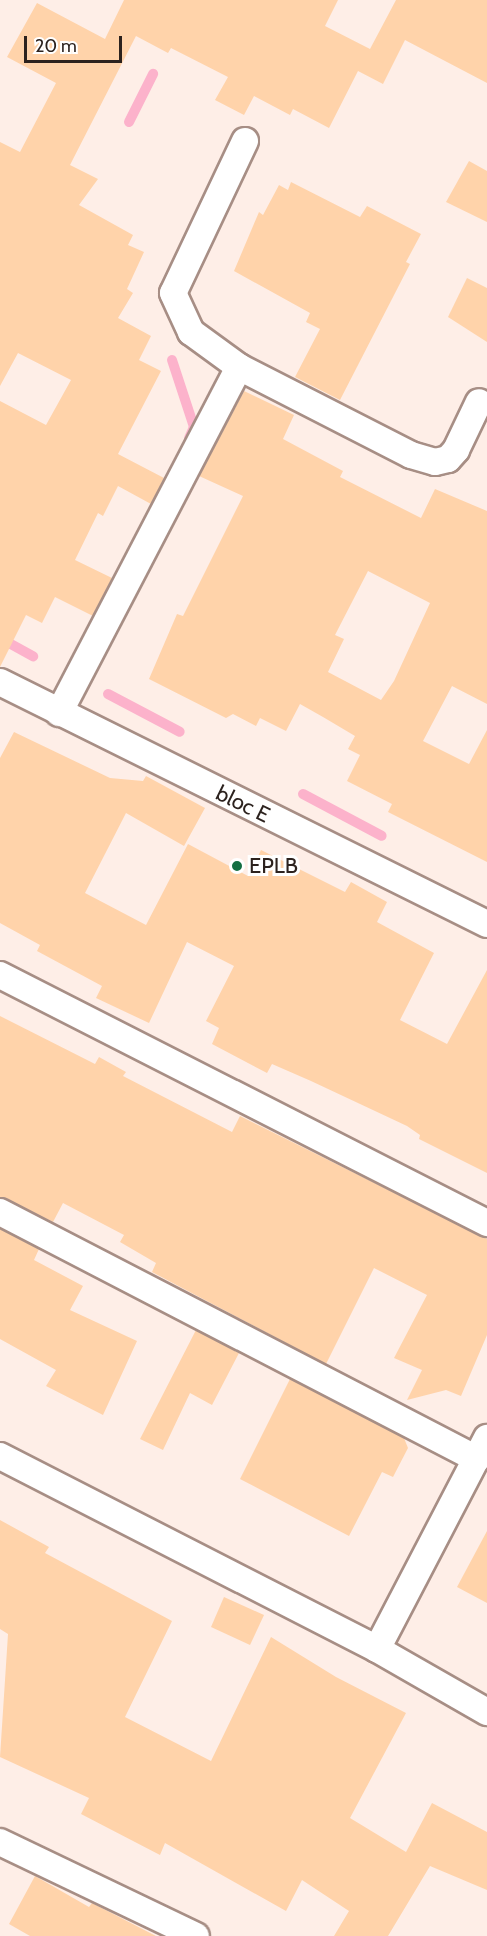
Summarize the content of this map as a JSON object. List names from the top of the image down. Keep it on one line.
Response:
{"streets":{"street":["bloc E"]},"places":["EPLB"],"scale_bar":"20 m"}
